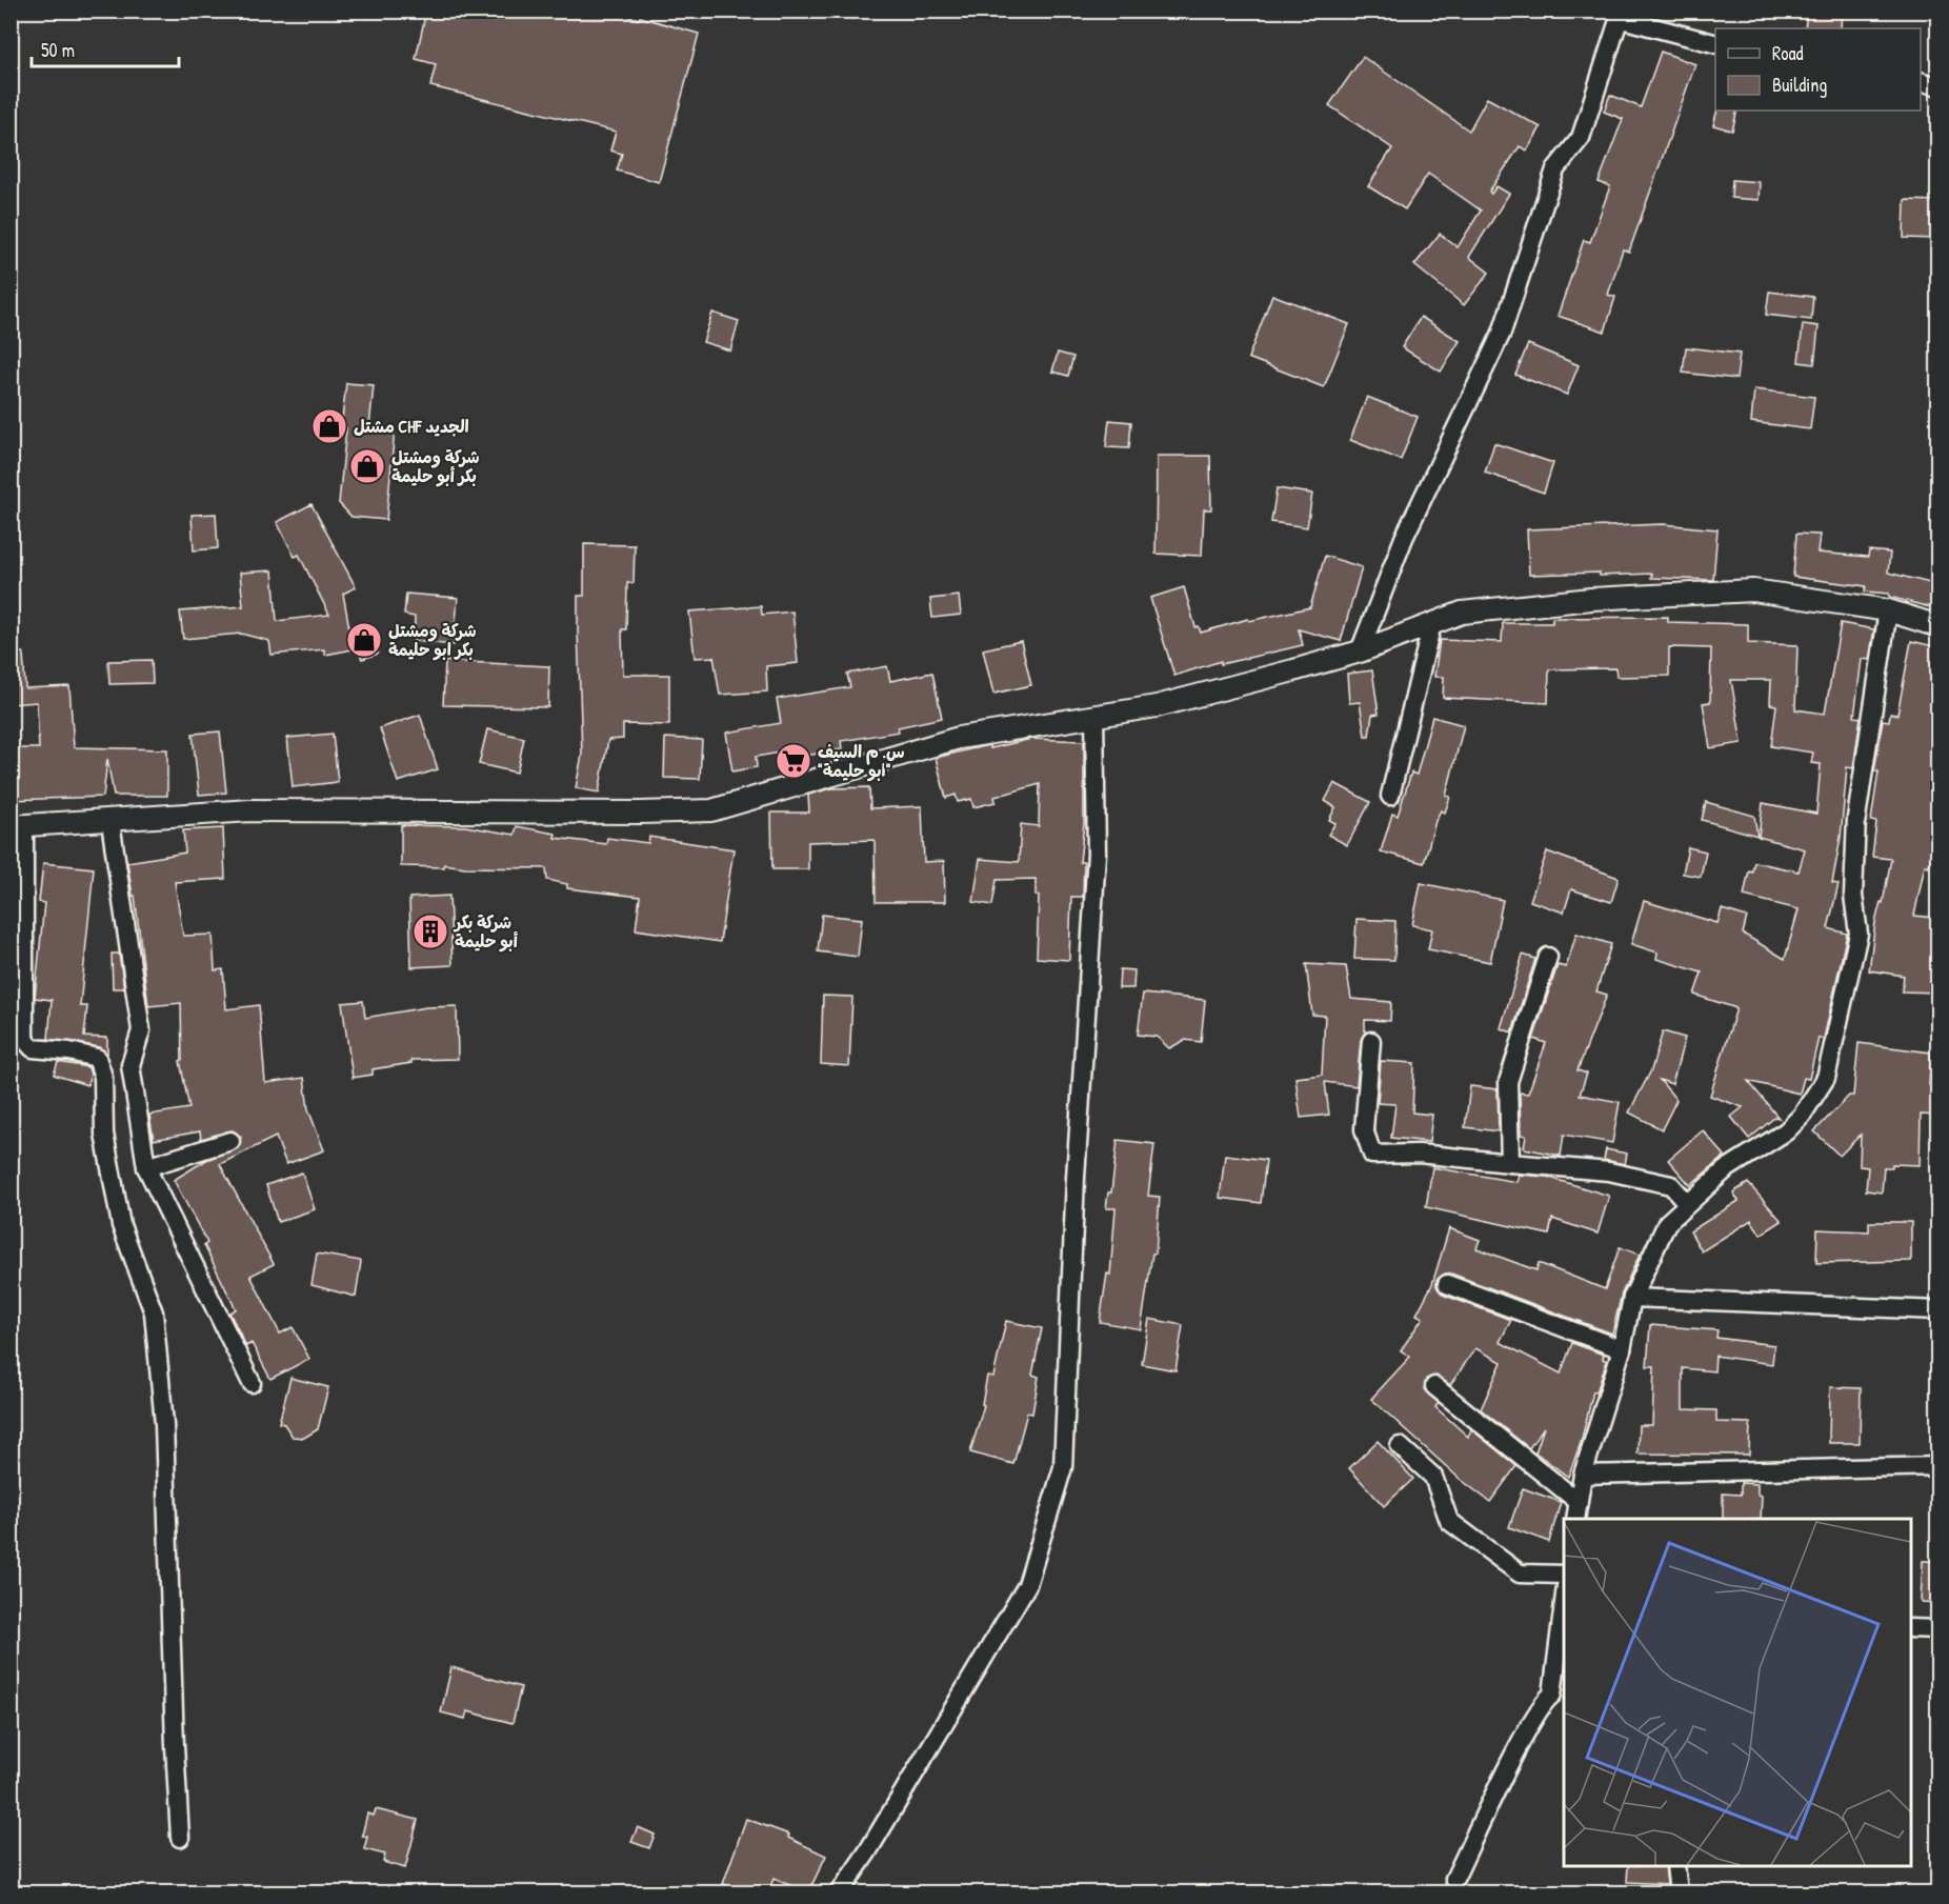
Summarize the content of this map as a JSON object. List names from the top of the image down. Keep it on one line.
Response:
{"places":{"shop":["مشتل CHF الجديد","شركة ومشتل بكر أبو حليمة","شركة ومشتل بكر ابو حليمة"],"supermarket":["س. م السيف \"ابو حليمة\""],"building":["شركة بكر أبو حليمة"]},"legend":["Road","Building"],"scale_bar":"50 m"}
